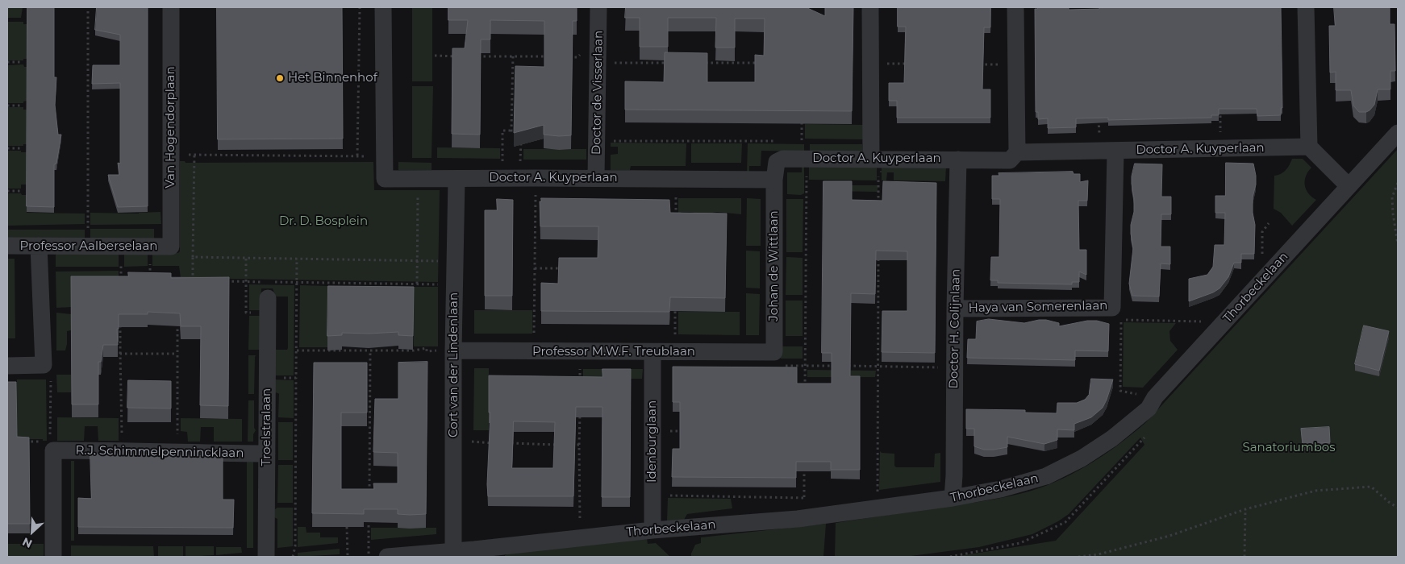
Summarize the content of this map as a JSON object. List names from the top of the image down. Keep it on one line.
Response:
{"streets":{"street":["Doctor de Visserlaan","Van Hogendorplaan","Doctor A. Kuyperlaan","Professor Aalberselaan","Johan de Wittlaan","Thorbeckelaan","Haya van Somerenlaan","Doctor H. Colijnlaan","Professor M.W.F. Treublaan","Cort van der Lindenlaan","Troelstralaan","Idenburglaan","R.J. Schimmelpennincklaan"]},"crossings":[["Doctor de Visserlaan","Doctor A. Kuyperlaan"],["Van Hogendorplaan","Professor Aalberselaan"],["Doctor A. Kuyperlaan","Johan de Wittlaan"],["Doctor A. Kuyperlaan","Haya van Somerenlaan"],["Doctor A. Kuyperlaan","Doctor H. Colijnlaan"],["Doctor A. Kuyperlaan","Cort van der Lindenlaan"],["Johan de Wittlaan","Professor M.W.F. Treublaan"],["Thorbeckelaan","Doctor H. Colijnlaan"],["Thorbeckelaan","Cort van der Lindenlaan"],["Thorbeckelaan","Idenburglaan"],["Haya van Somerenlaan","Doctor H. Colijnlaan"],["Professor M.W.F. Treublaan","Cort van der Lindenlaan"],["Professor M.W.F. Treublaan","Idenburglaan"],["Troelstralaan","R.J. Schimmelpennincklaan"]],"parks":["Dr. D. Bosplein","Sanatoriumbos"],"places":["Het Binnenhof"],"north":"bottom left"}
